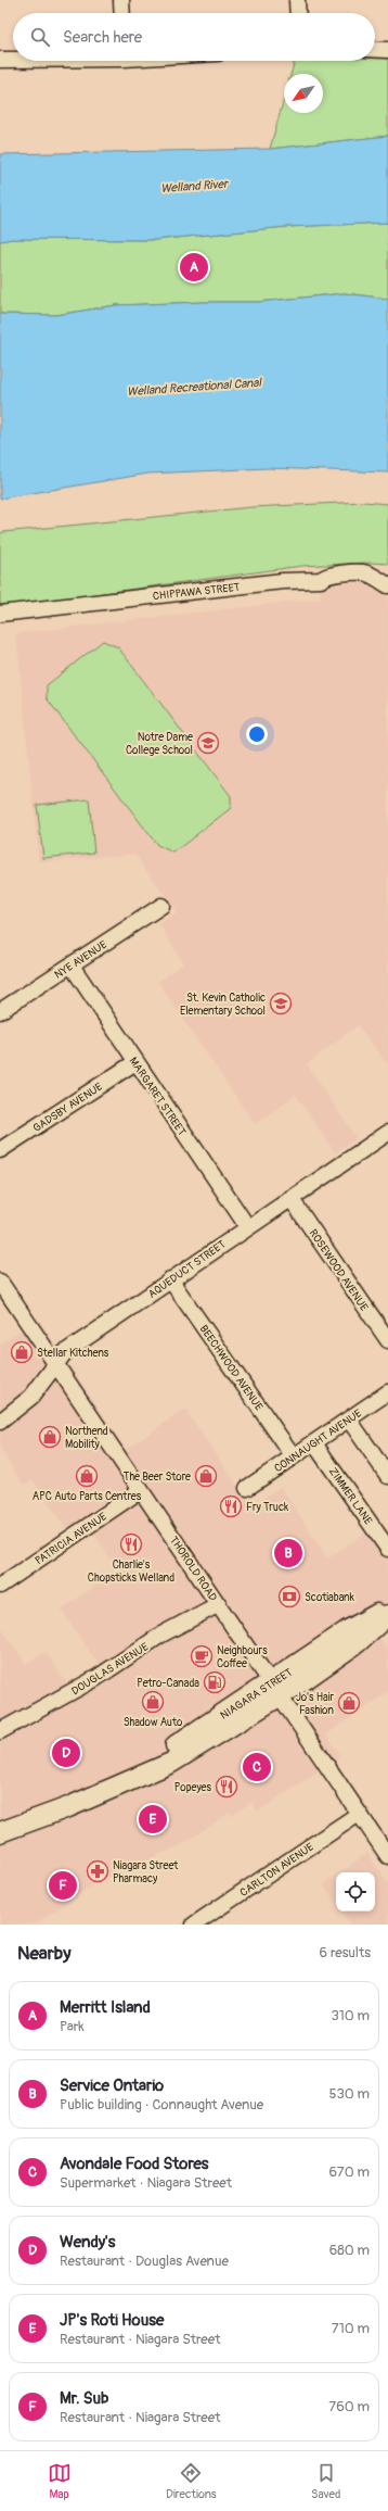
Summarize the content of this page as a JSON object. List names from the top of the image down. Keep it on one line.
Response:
{"streets":{"main road":["NIAGARA STREET"],"street":["CHIPPAWA STREET","NYE AVENUE","MARGARET STREET","GADSBY AVENUE","AQUEDUCT STREET","ROSEWOOD AVENUE","BEECHWOOD AVENUE","CONNAUGHT AVENUE","ZIMMER LANE","PATRICIA AVENUE","THOROLD ROAD","DOUGLAS AVENUE","CARLTON AVENUE"]},"crossings":[["NYE AVENUE","MARGARET STREET"],["MARGARET STREET","GADSBY AVENUE"],["MARGARET STREET","AQUEDUCT STREET"],["AQUEDUCT STREET","ROSEWOOD AVENUE"],["AQUEDUCT STREET","BEECHWOOD AVENUE"],["AQUEDUCT STREET","THOROLD ROAD"],["BEECHWOOD AVENUE","CONNAUGHT AVENUE"],["CONNAUGHT AVENUE","ZIMMER LANE"],["PATRICIA AVENUE","THOROLD ROAD"],["THOROLD ROAD","DOUGLAS AVENUE"],["THOROLD ROAD","NIAGARA STREET"],["THOROLD ROAD","CARLTON AVENUE"]],"water":["Welland River","Welland Recreational Canal"],"places":{"school or university":["Notre Dame College School","St. Kevin Catholic Elementary School"],"shop":["Stellar Kitchens","Northend Mobility","APC Auto Parts Centres","The Beer Store","Shadow Auto","Jo's Hair Fashion"],"restaurant":["Fry Truck","Charlie's Chopsticks Welland","Popeyes"],"bank":["Scotiabank"],"cafe":["Neighbours Coffee"],"fuel station":["Petro-Canada"],"pharmacy":["Niagara Street Pharmacy"]},"north":"bottom left","page":{"search":"Search here","pins":["A","B","D","C","E","F"],"heading":["Nearby","6 results"],"list":[{"mark":"A","name":"Merritt Island","note":"Park","value":"310 m"},{"mark":"B","name":"Service Ontario","note":"Public building · Connaught Avenue","value":"530 m"},{"mark":"C","name":"Avondale Food Stores","note":"Supermarket · Niagara Street","value":"670 m"},{"mark":"D","name":"Wendy's","note":"Restaurant · Douglas Avenue","value":"680 m"},{"mark":"E","name":"JP's Roti House","note":"Restaurant · Niagara Street","value":"710 m"},{"mark":"F","name":"Mr. Sub","note":"Restaurant · Niagara Street","value":"760 m"}],"nav":["Map","Directions","Saved"]}}
